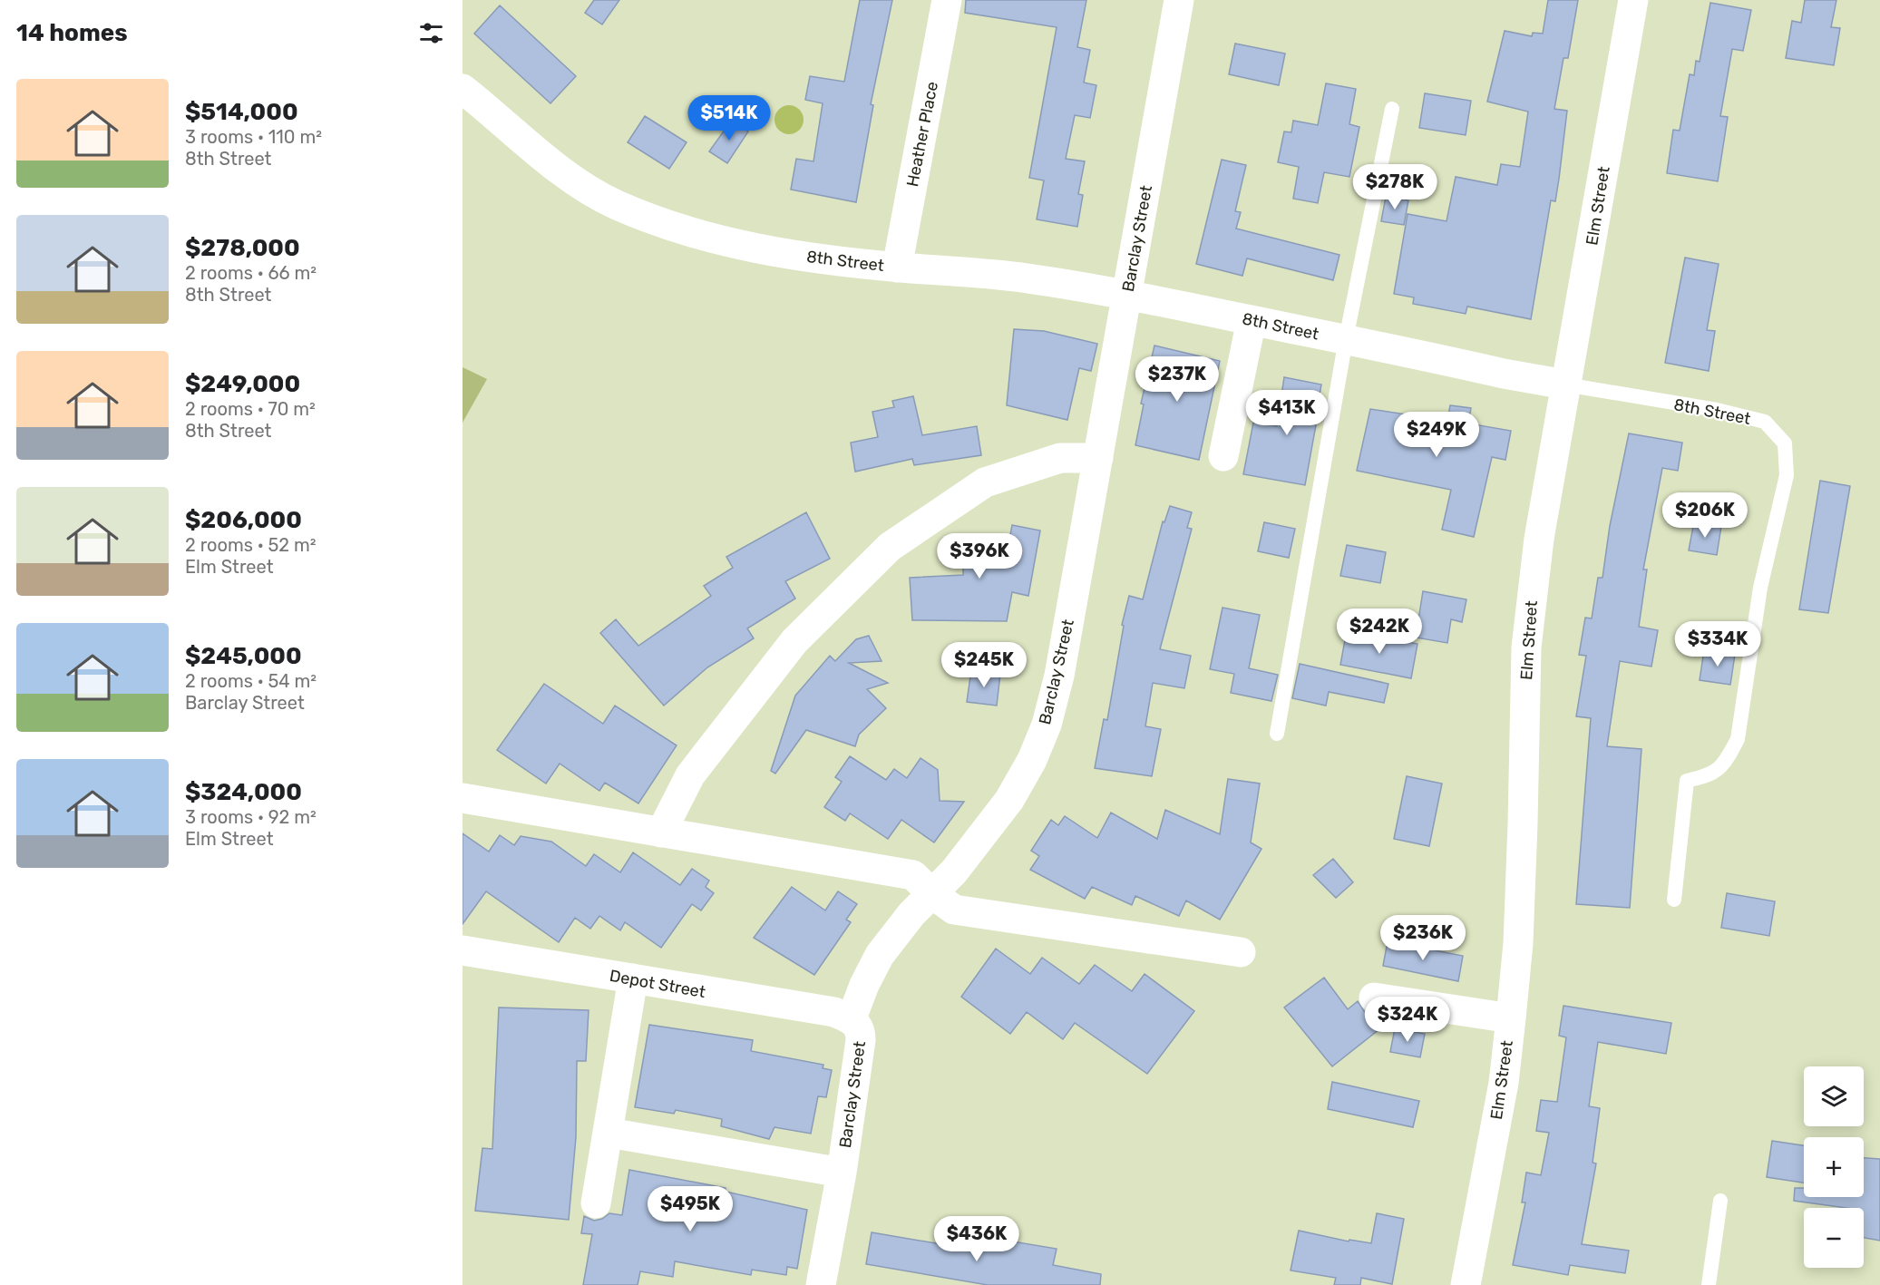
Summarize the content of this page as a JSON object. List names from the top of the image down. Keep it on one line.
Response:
{"streets":{"street":["Heather Place","Elm Street","Barclay Street","8th Street","Depot Street"]},"crossings":[["Heather Place","8th Street"],["Elm Street","8th Street"],["Barclay Street","8th Street"],["Barclay Street","Depot Street"]],"page":{"heading":"14 homes","list":[{"name":"$514,000","note":"3 rooms · 110 m² · 8th Street"},{"name":"$278,000","note":"2 rooms · 66 m² · 8th Street"},{"name":"$249,000","note":"2 rooms · 70 m² · 8th Street"},{"name":"$206,000","note":"2 rooms · 52 m² · Elm Street"},{"name":"$245,000","note":"2 rooms · 54 m² · Barclay Street"},{"name":"$324,000","note":"3 rooms · 92 m² · Elm Street"}],"price":["$514K","$278K","$237K","$413K","$249K","$206K","$396K","$242K","$334K","$245K","$236K","$324K","$495K","$436K"],"map_buttons":["+","−"]}}
